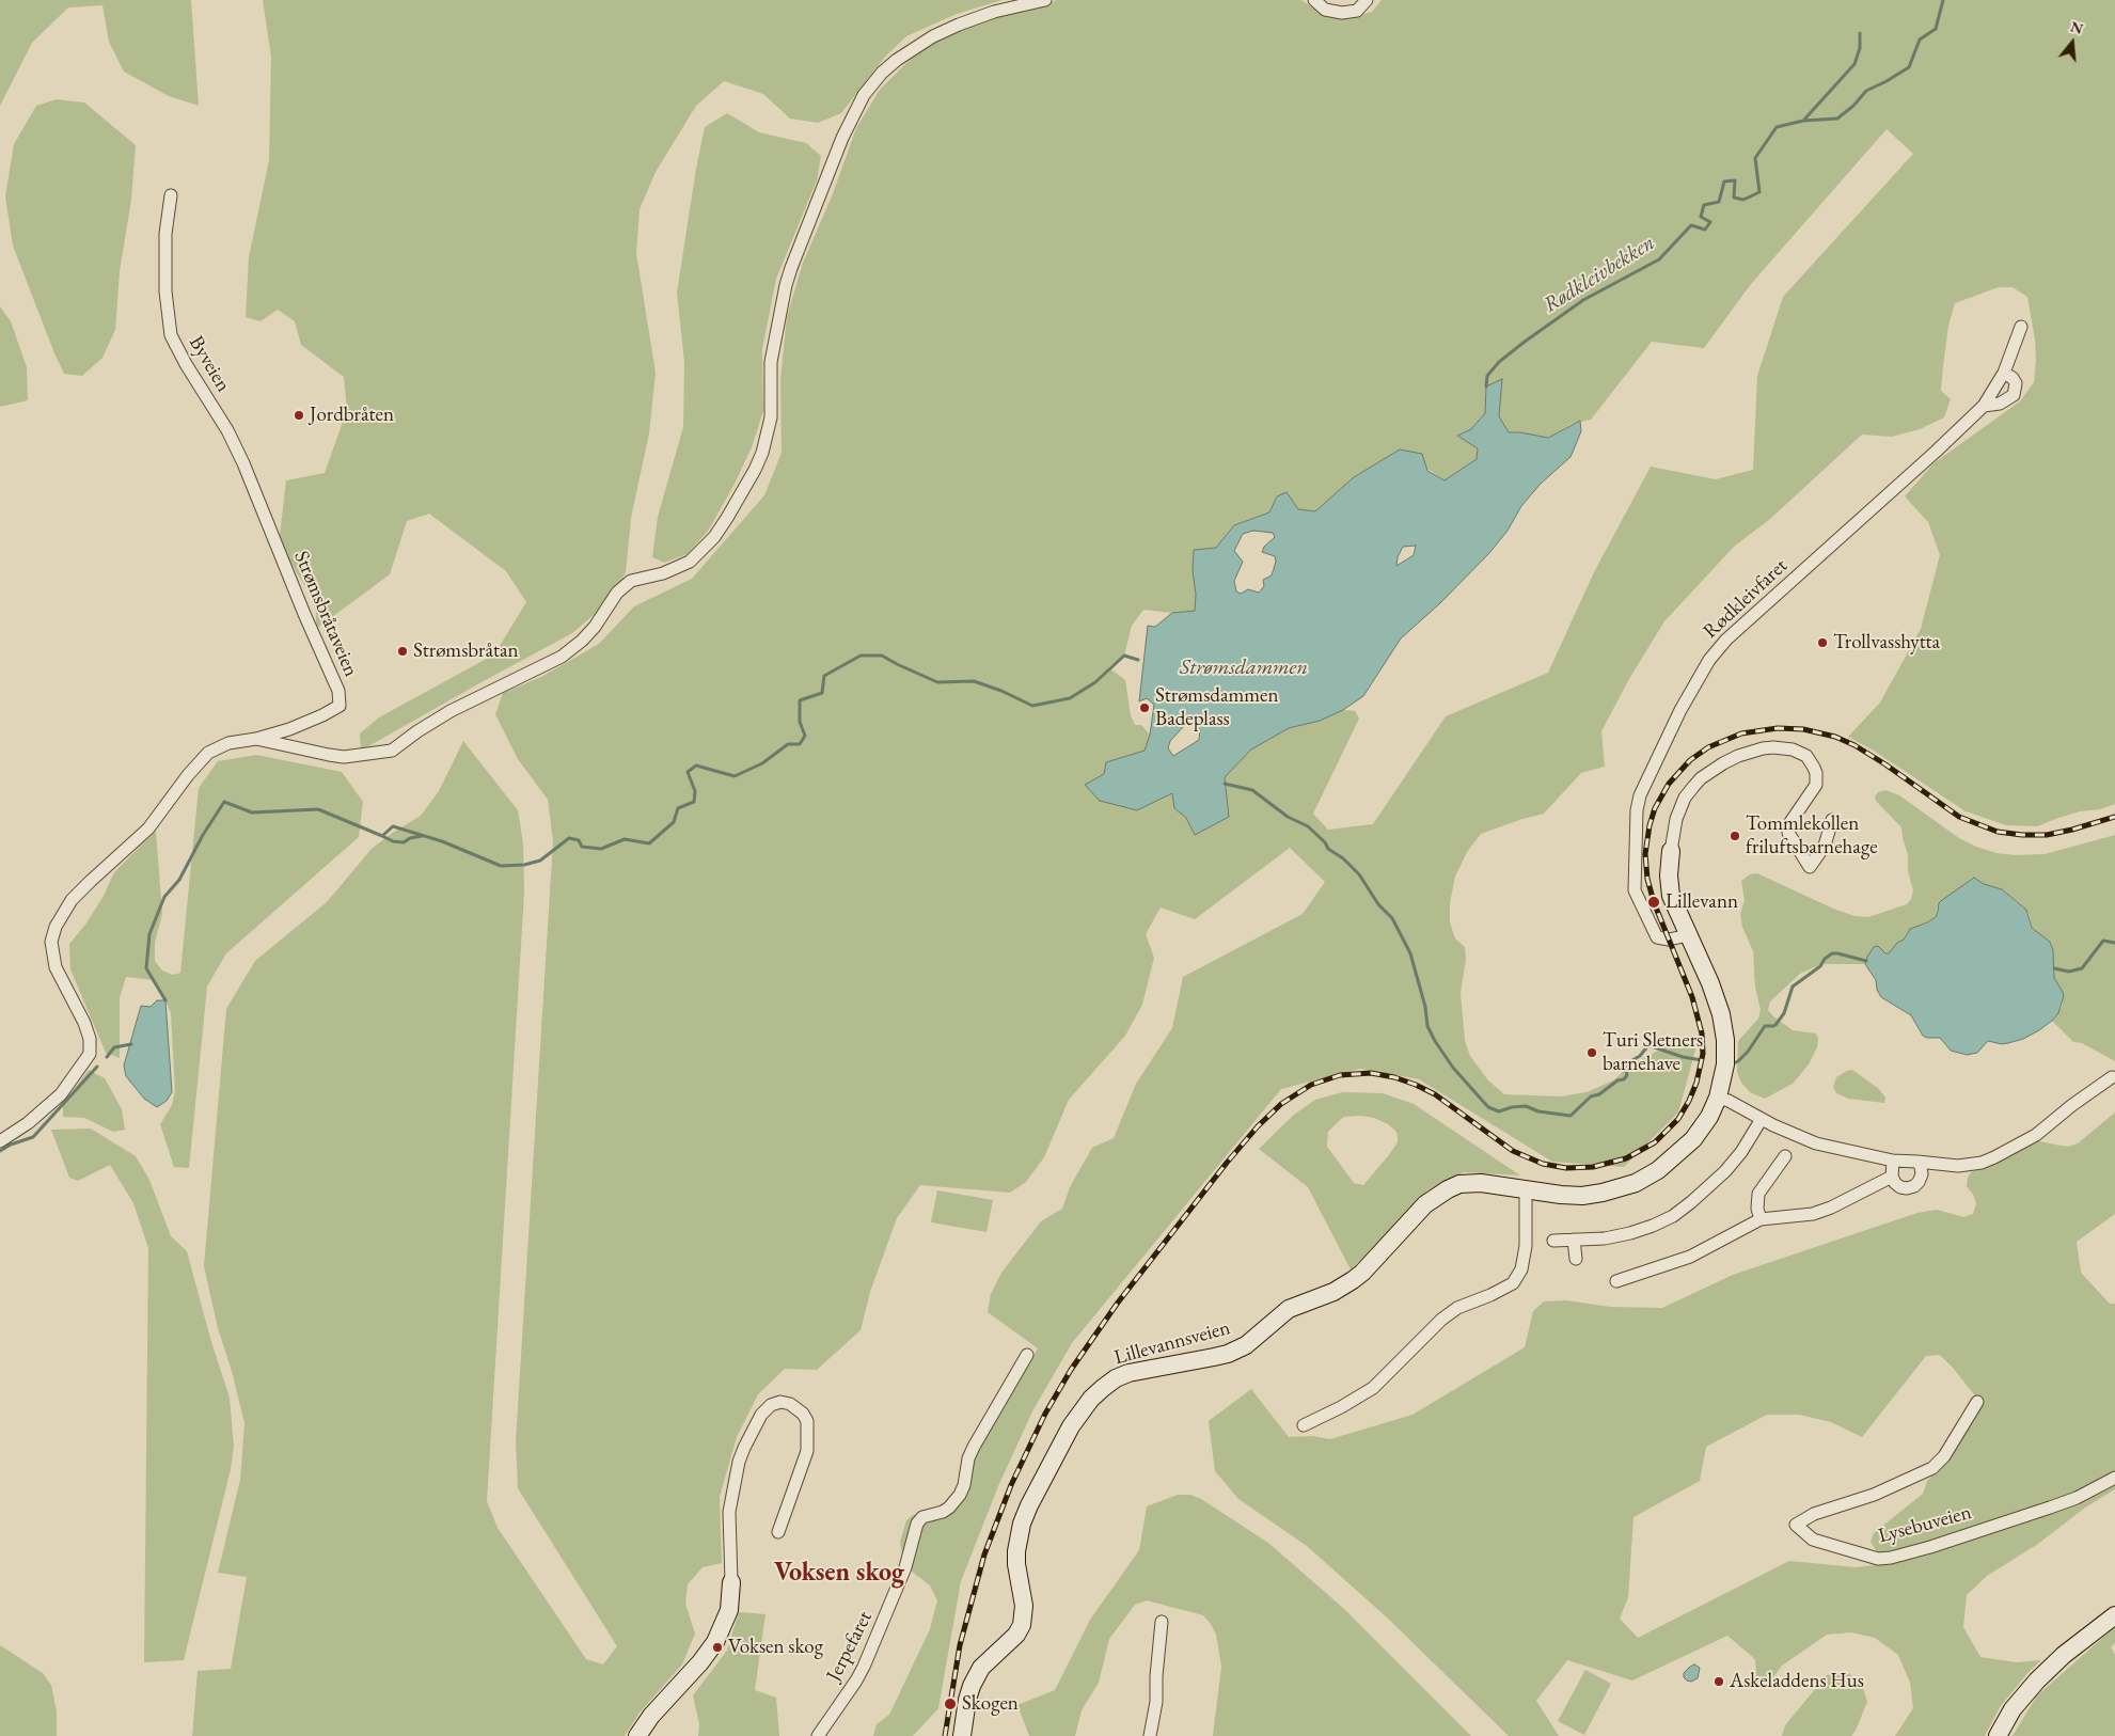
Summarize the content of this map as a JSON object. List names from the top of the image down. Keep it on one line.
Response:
{"streets":{"street":["Byveien","Rødkleivfaret","Strømsbråtaveien","Lillevannsveien","Lysebuveien","Jerpefaret"]},"crossings":[["Byveien","Strømsbråtaveien"],["Rødkleivfaret","Lillevannsveien"]],"districts":["Voksen skog"],"water":["Rødkleivbekken","Strømsdammen"],"places":["Jordbråten","Trollvasshytta","Strømsbråtan","Strømsdammen Badeplass","Tommlekollen friluftsbarnehage","Lillevann","Turi Sletners barnehave","Voksen skog","Askeladdens Hus","Skogen"],"north":"top"}
